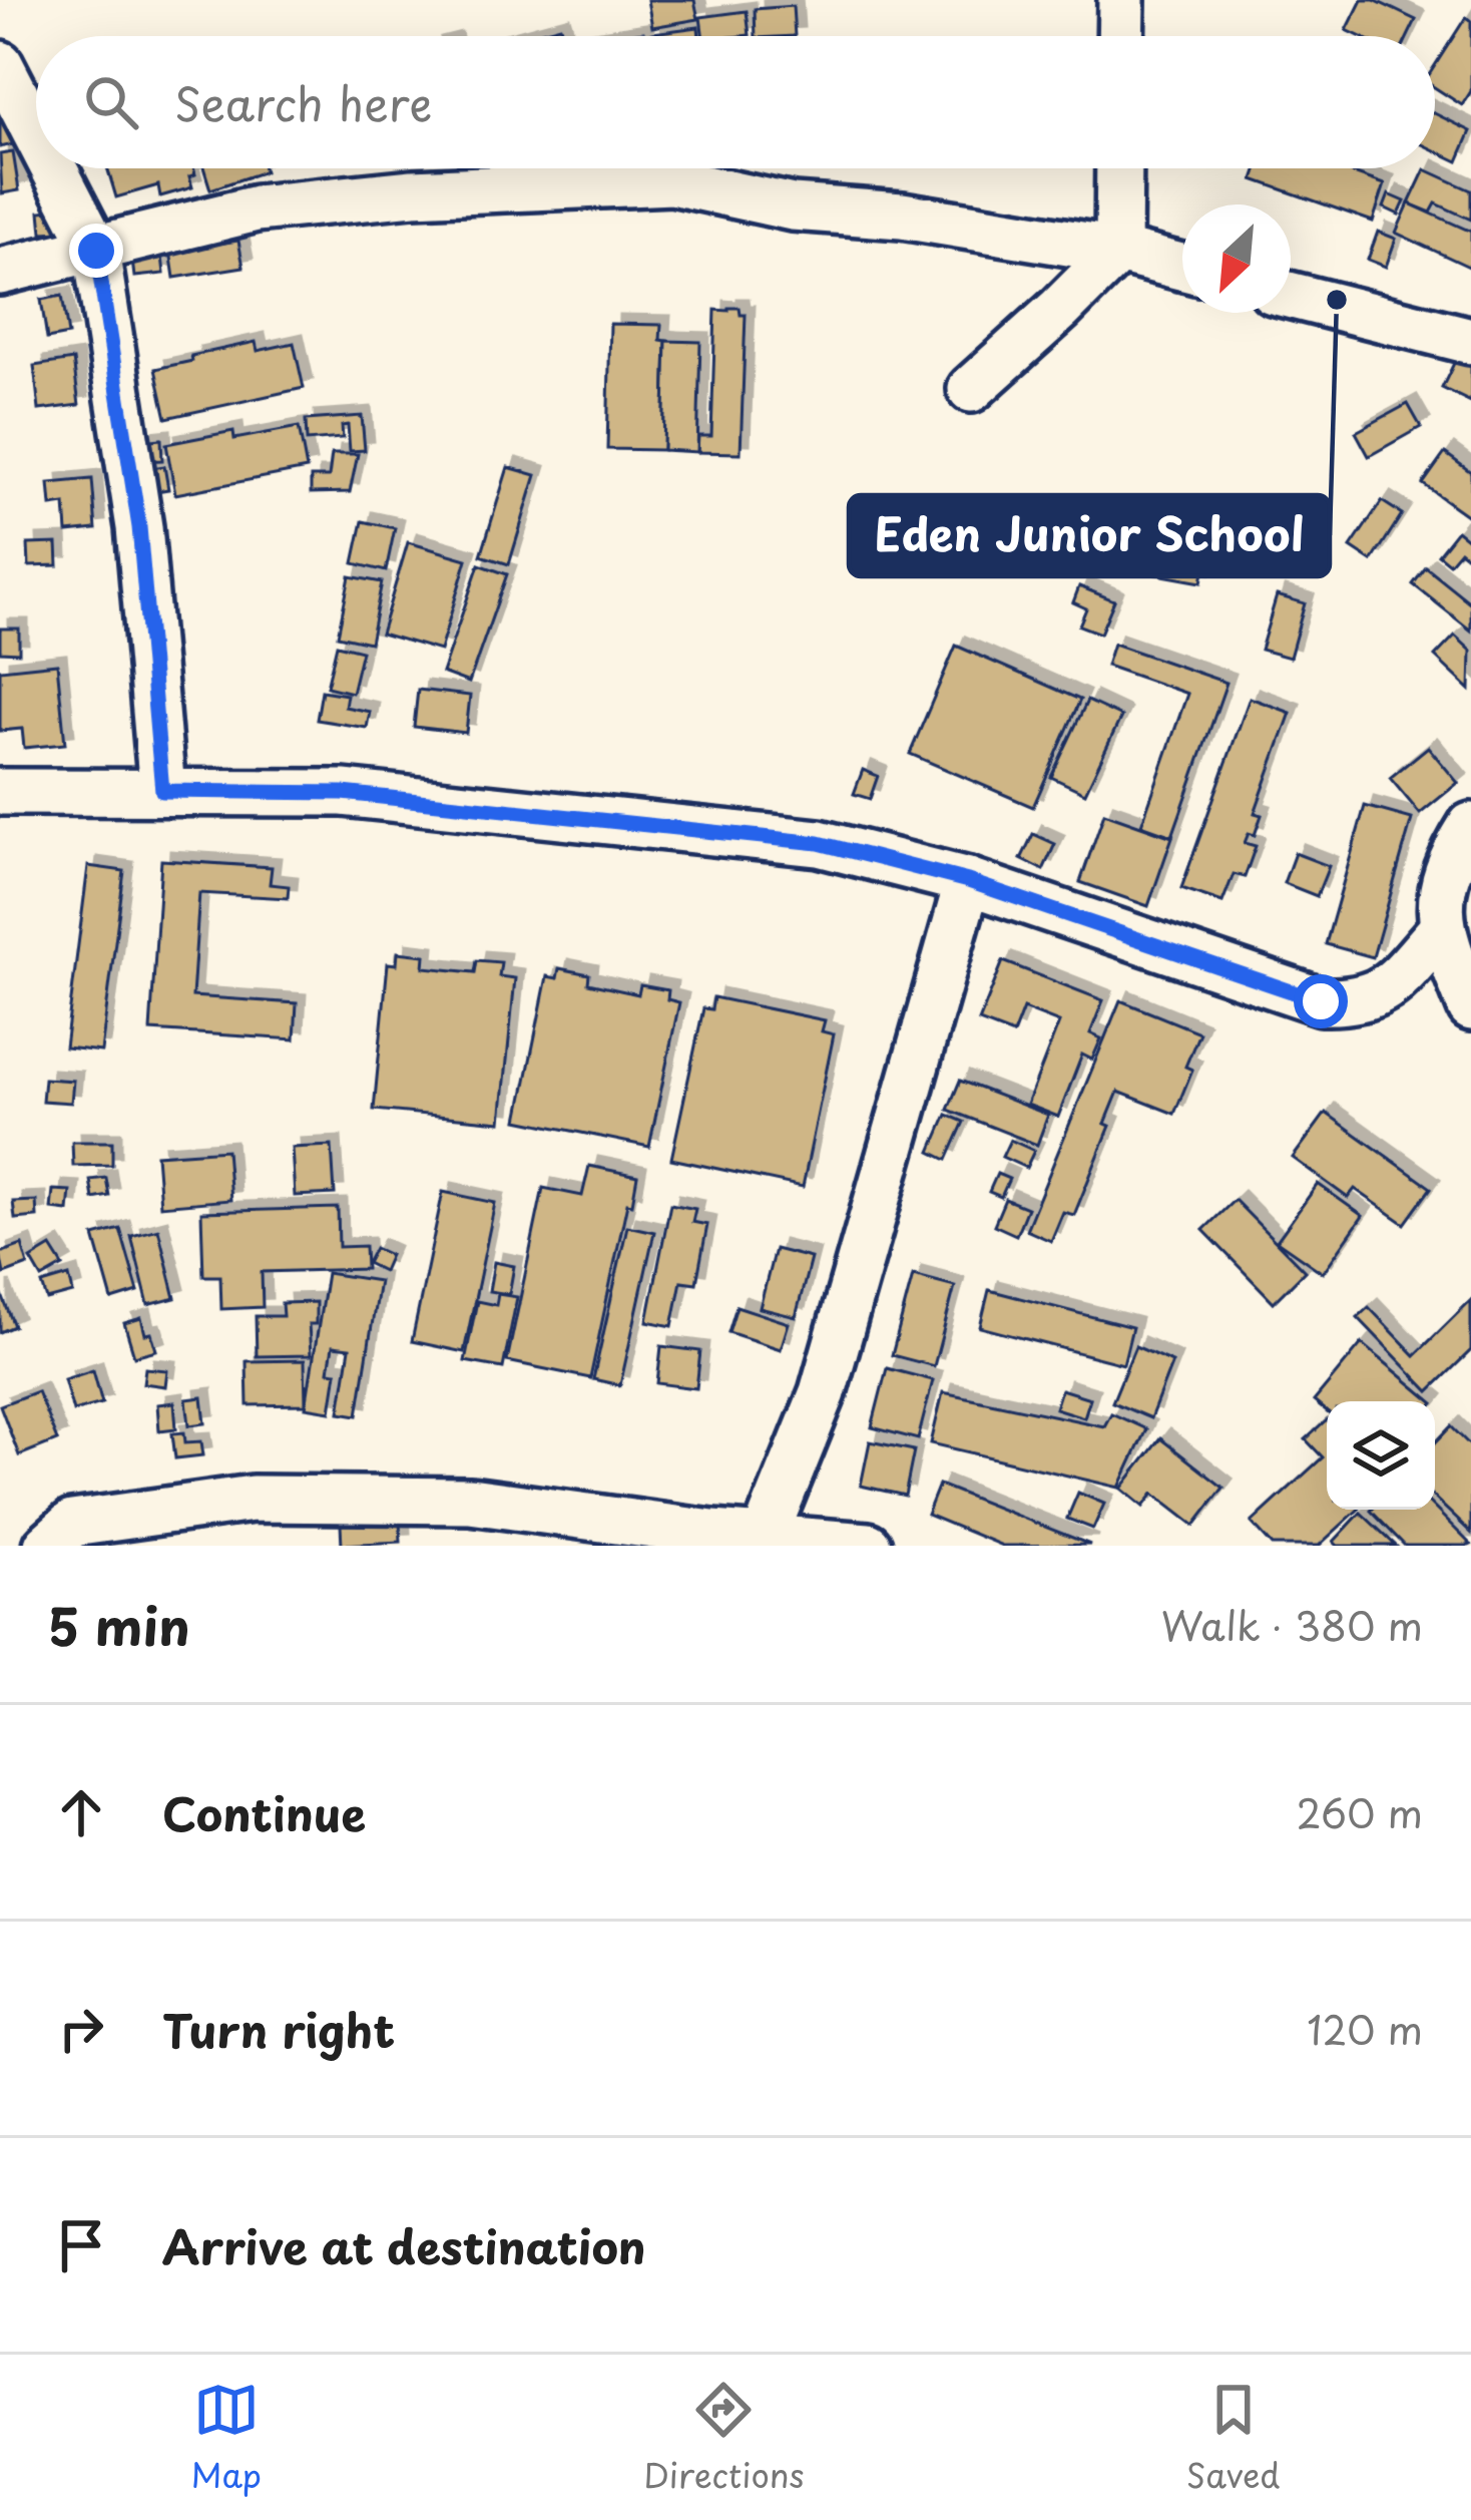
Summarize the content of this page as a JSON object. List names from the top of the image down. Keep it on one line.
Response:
{"places":["Eden Junior School"],"north":"bottom left","page":{"search":"Search here","heading":["5 min","Walk · 380 m"],"list":[["Continue","260 m"],["Turn right","120 m"],"Arrive at destination"],"nav":["Map","Directions","Saved"]}}
